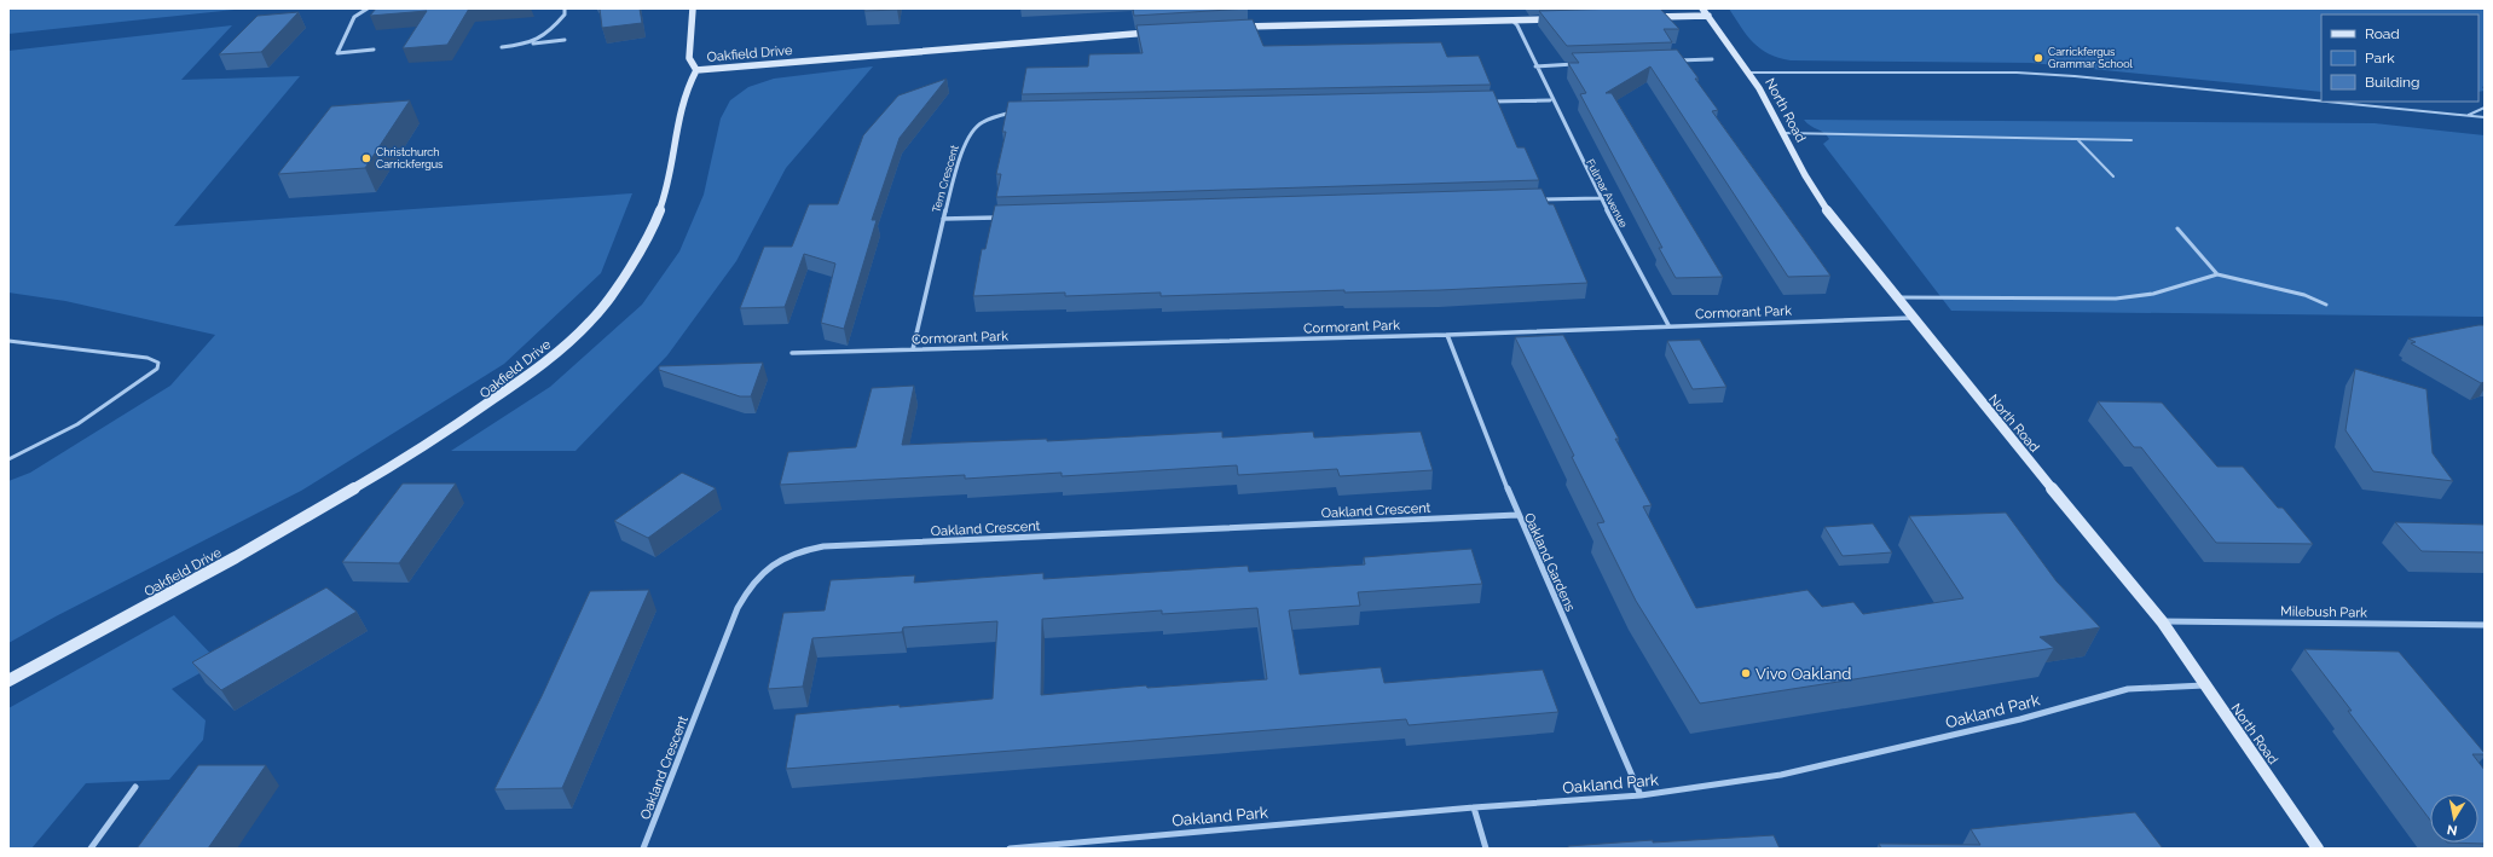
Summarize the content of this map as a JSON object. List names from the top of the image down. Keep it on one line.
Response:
{"streets":{"street":["Oakfield Drive","North Road","Tern Crescent","Fulmar Avenue","Cormorant Park","Oakland Crescent","Oakland Gardens","Milebush Park","Oakland Park"]},"crossings":[["North Road","Cormorant Park"],["North Road","Milebush Park"],["North Road","Oakland Park"],["Tern Crescent","Cormorant Park"],["Fulmar Avenue","Cormorant Park"],["Cormorant Park","Oakland Gardens"],["Oakland Crescent","Oakland Gardens"],["Oakland Gardens","Oakland Park"]],"places":["Carrickfergus Grammar School","Christchurch Carrickfergus","Vivo Oakland"],"legend":["Road","Park","Building"],"north":"bottom"}
